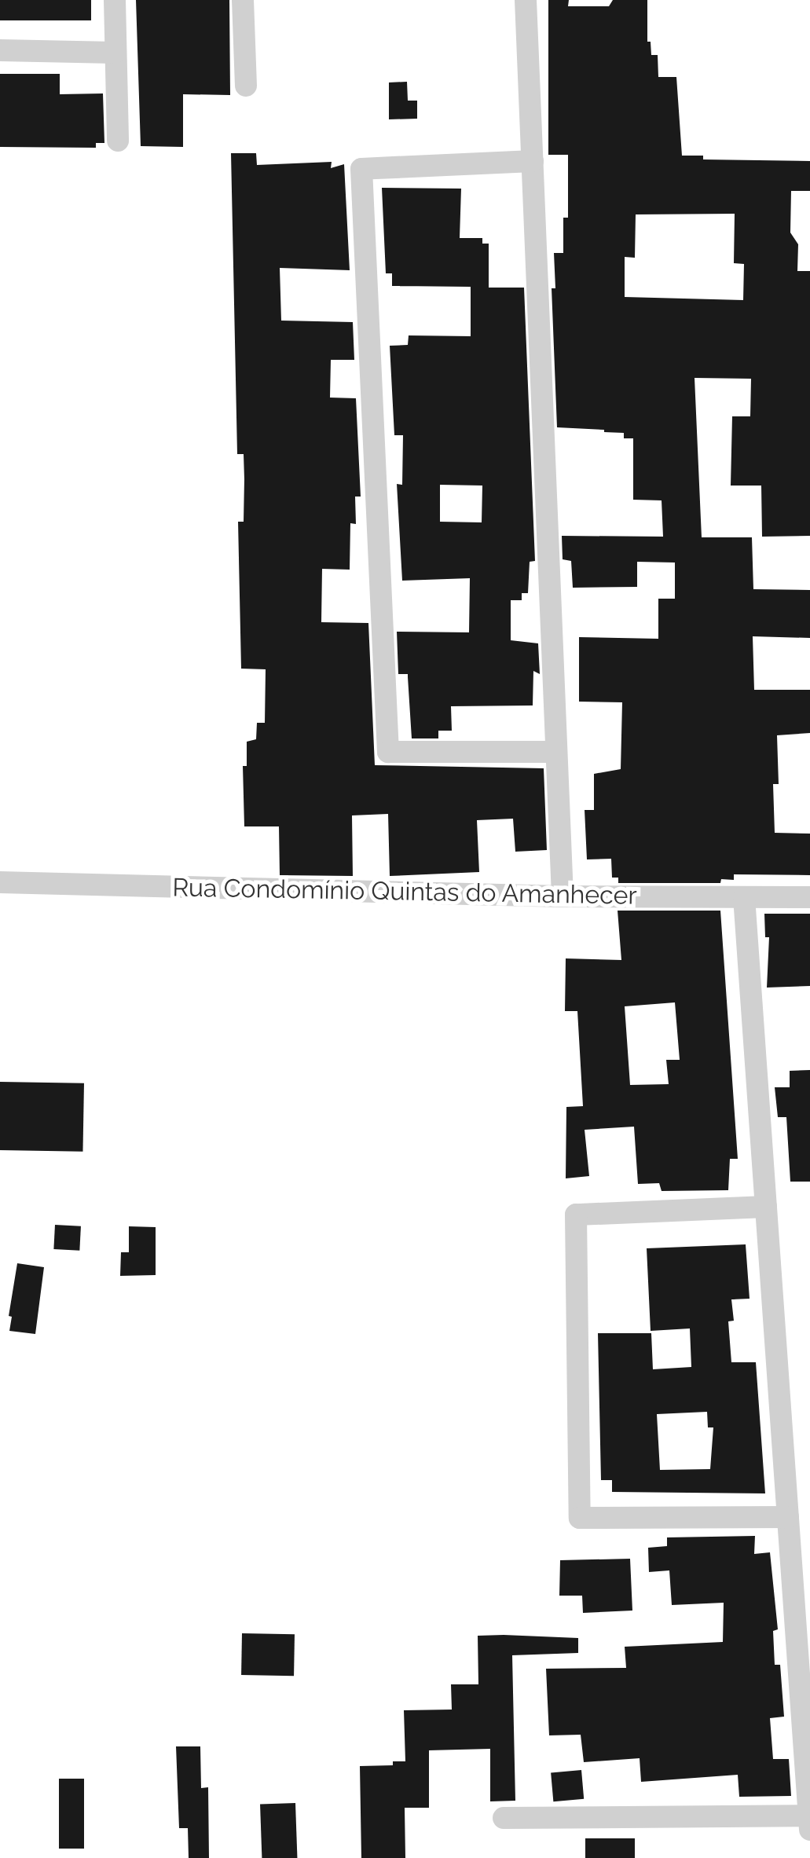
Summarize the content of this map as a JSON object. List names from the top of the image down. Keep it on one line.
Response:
{"streets":{"street":["Rua Condomínio Quintas do Amanhecer"]}}
